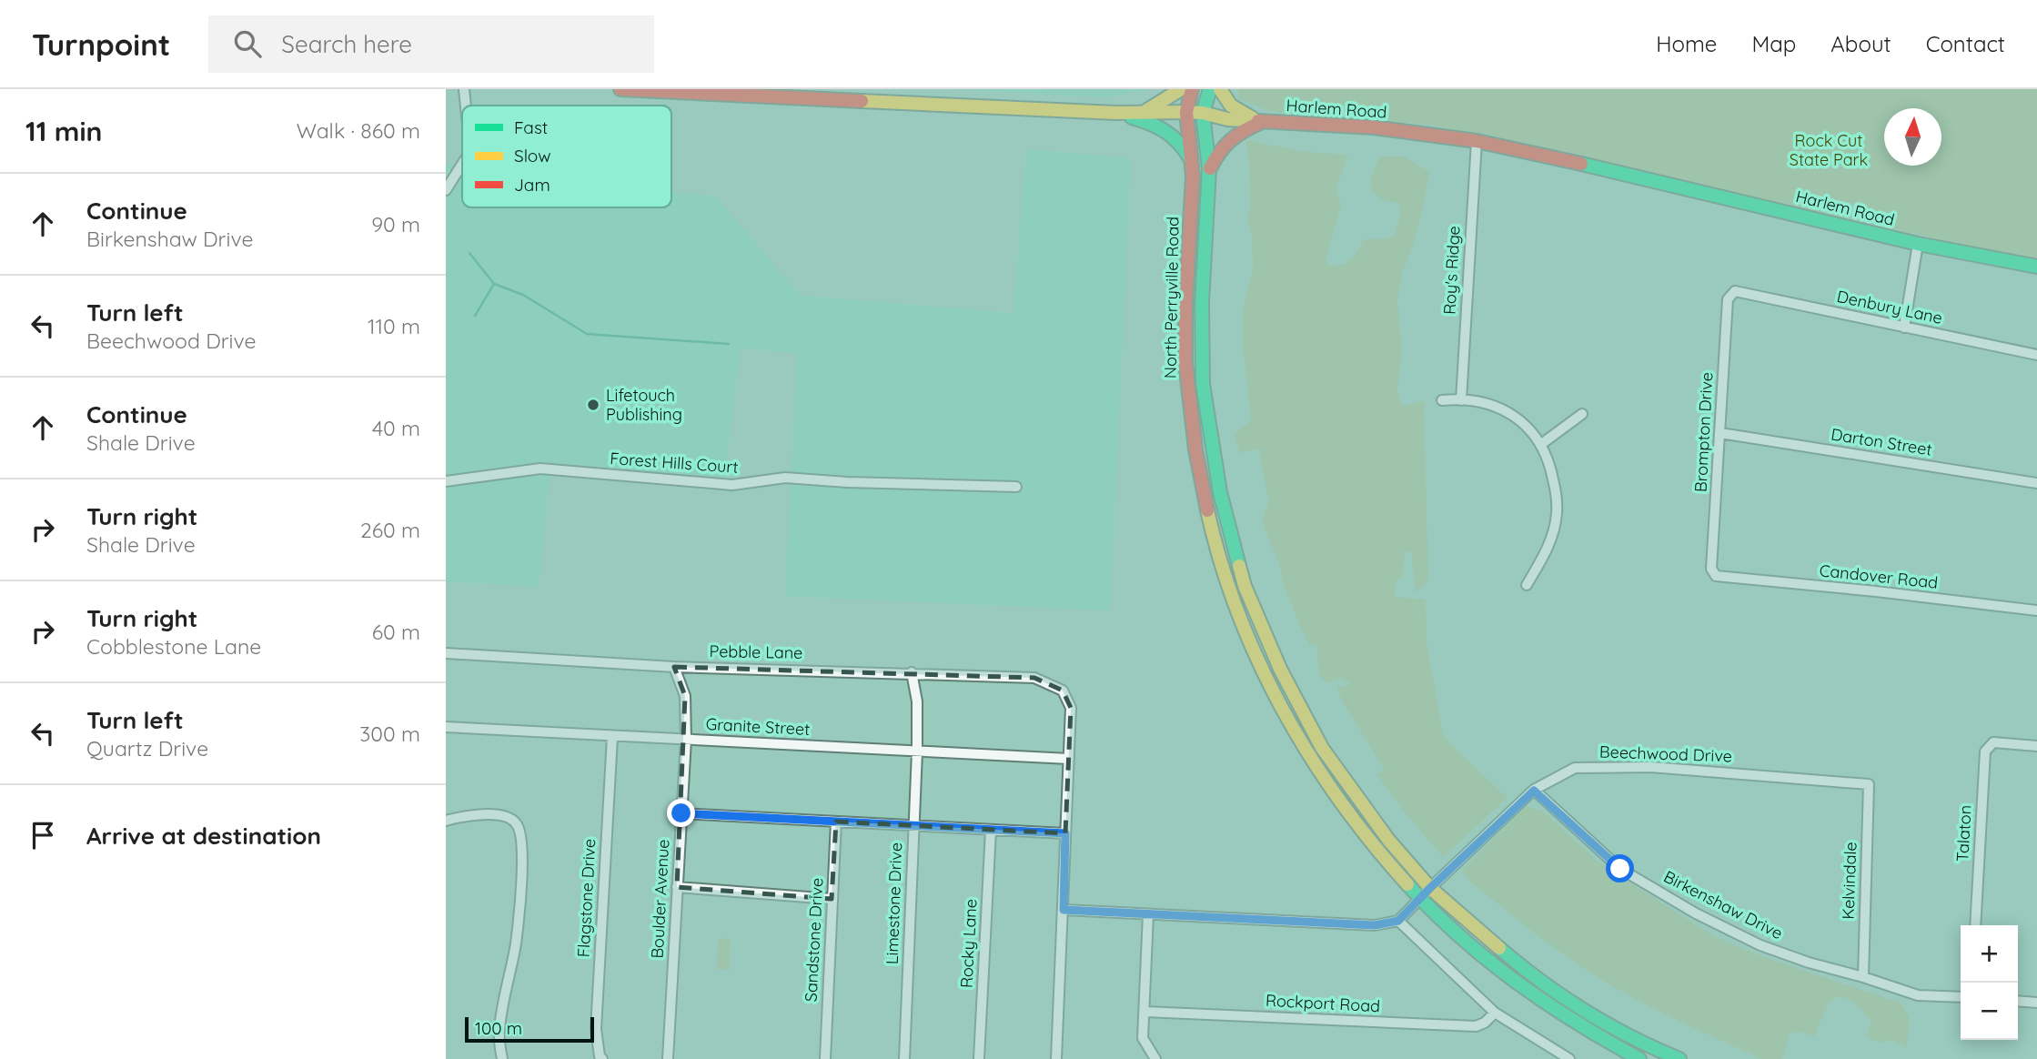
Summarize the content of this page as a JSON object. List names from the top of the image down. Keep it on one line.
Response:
{"streets":{"main road":["Harlem Road","North Perryville Road"],"street":["Roy's Ridge","Denbury Lane","Brompton Drive","Darton Street","Forest Hills Court","Candover Road","Pebble Lane","Granite Street","Beechwood Drive","Talaton","Kelvindale","Flagstone Drive","Boulder Avenue","Limestone Drive","Birkenshaw Drive","Sandstone Drive","Rocky Lane","Rockport Road"]},"crossings":[["Harlem Road","Roy's Ridge"],["Harlem Road","North Perryville Road"],["North Perryville Road","Beechwood Drive"],["Denbury Lane","Brompton Drive"],["Brompton Drive","Darton Street"],["Brompton Drive","Candover Road"],["Pebble Lane","Granite Street"],["Pebble Lane","Boulder Avenue"],["Pebble Lane","Limestone Drive"],["Granite Street","Flagstone Drive"],["Granite Street","Boulder Avenue"],["Granite Street","Limestone Drive"],["Beechwood Drive","Kelvindale"],["Beechwood Drive","Birkenshaw Drive"],["Kelvindale","Birkenshaw Drive"]],"parks":["Rock Cut State Park"],"places":["Lifetouch Publishing"],"legend":["Fast","Slow","Jam"],"scale_bar":"100 m","north":"top","page":{"header":"Turnpoint","search":"Search here","nav":["Home","Map","About","Contact"],"heading":["11 min","Walk · 860 m"],"list":[["Continue","Birkenshaw Drive","90 m"],["Turn left","Beechwood Drive","110 m"],["Continue","Shale Drive","40 m"],["Turn right","Shale Drive","260 m"],["Turn right","Cobblestone Lane","60 m"],["Turn left","Quartz Drive","300 m"],"Arrive at destination"],"map_buttons":["+","−"],"scale":"100 m"}}
